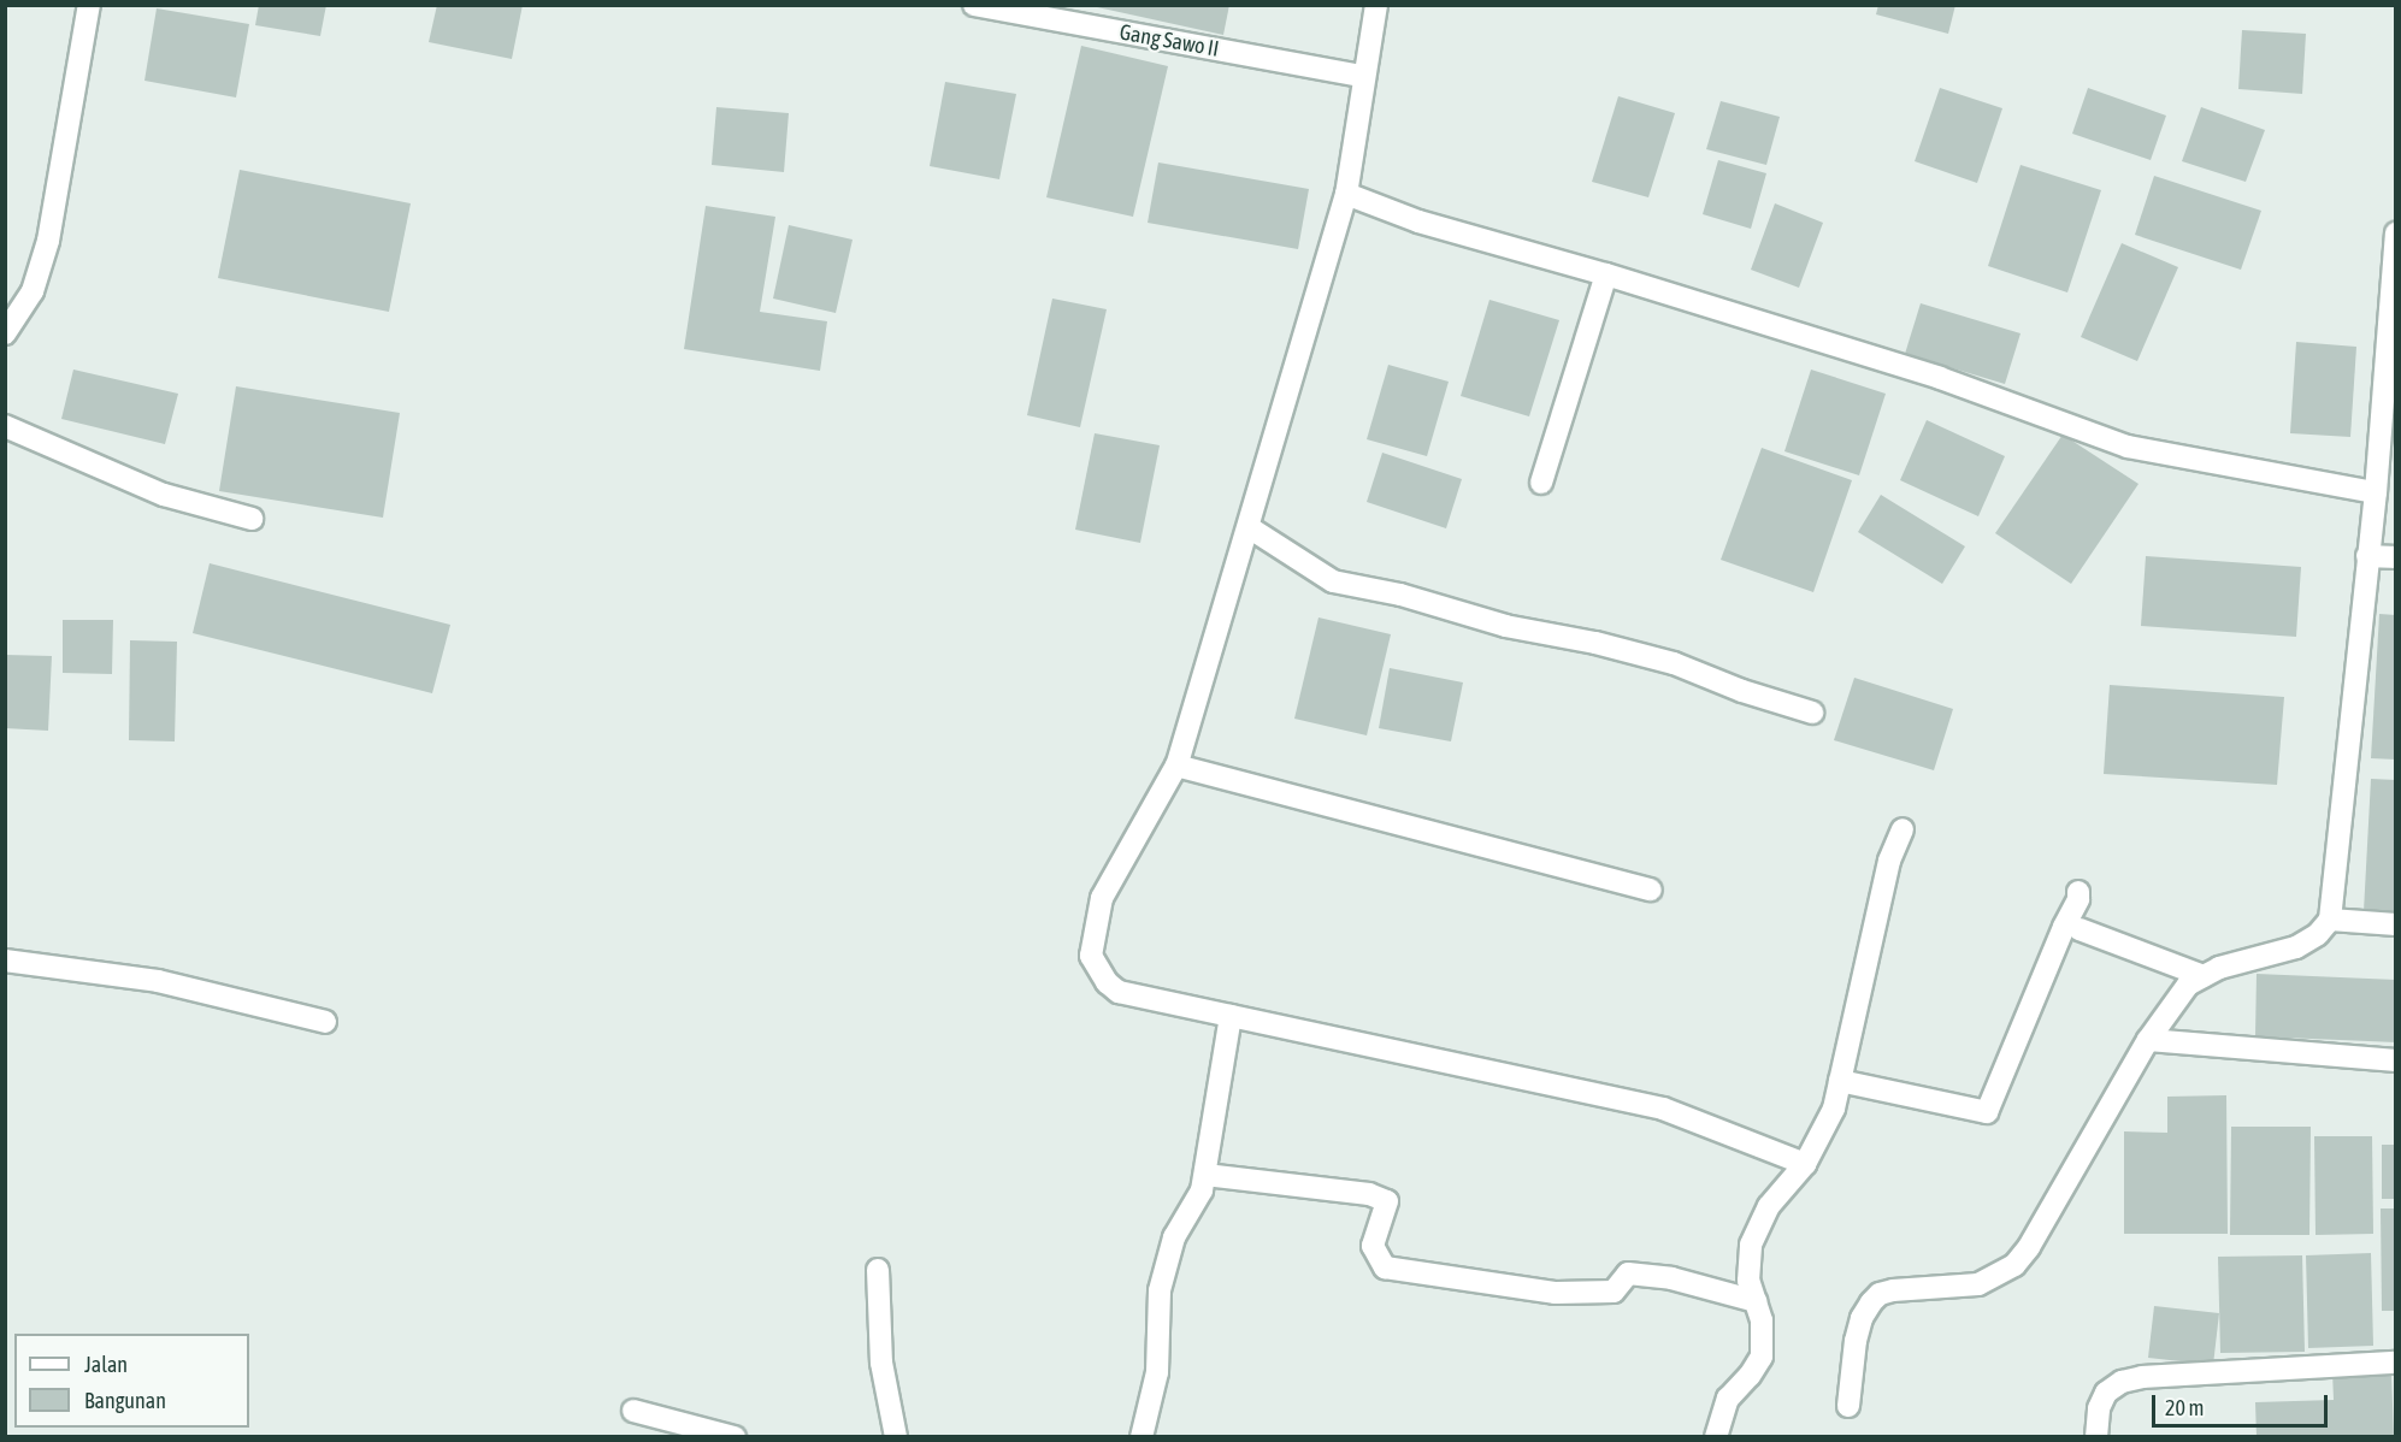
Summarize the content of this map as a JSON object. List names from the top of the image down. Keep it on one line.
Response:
{"streets":{"street":["Gang Sawo II"]},"legend":["Jalan","Bangunan"],"scale_bar":"20 m"}
